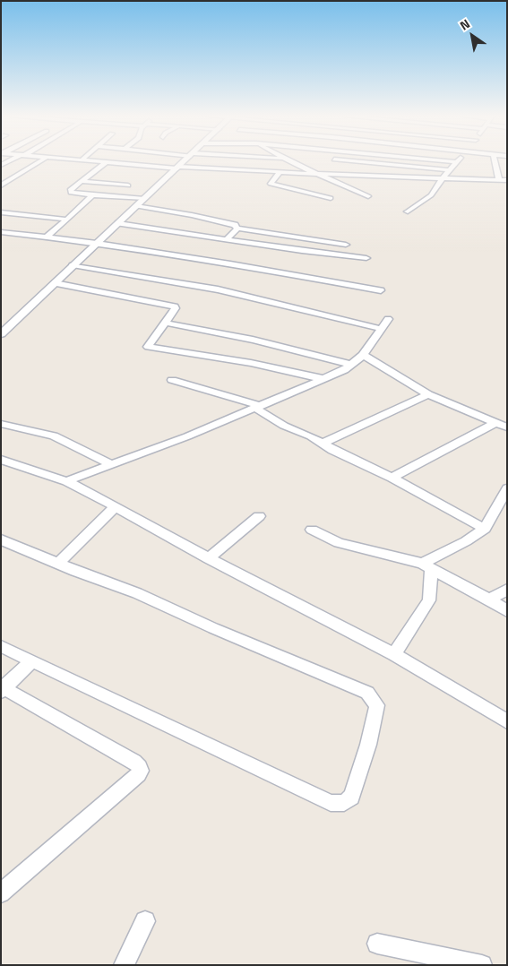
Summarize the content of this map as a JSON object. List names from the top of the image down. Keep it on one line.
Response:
{"north":"top left"}
